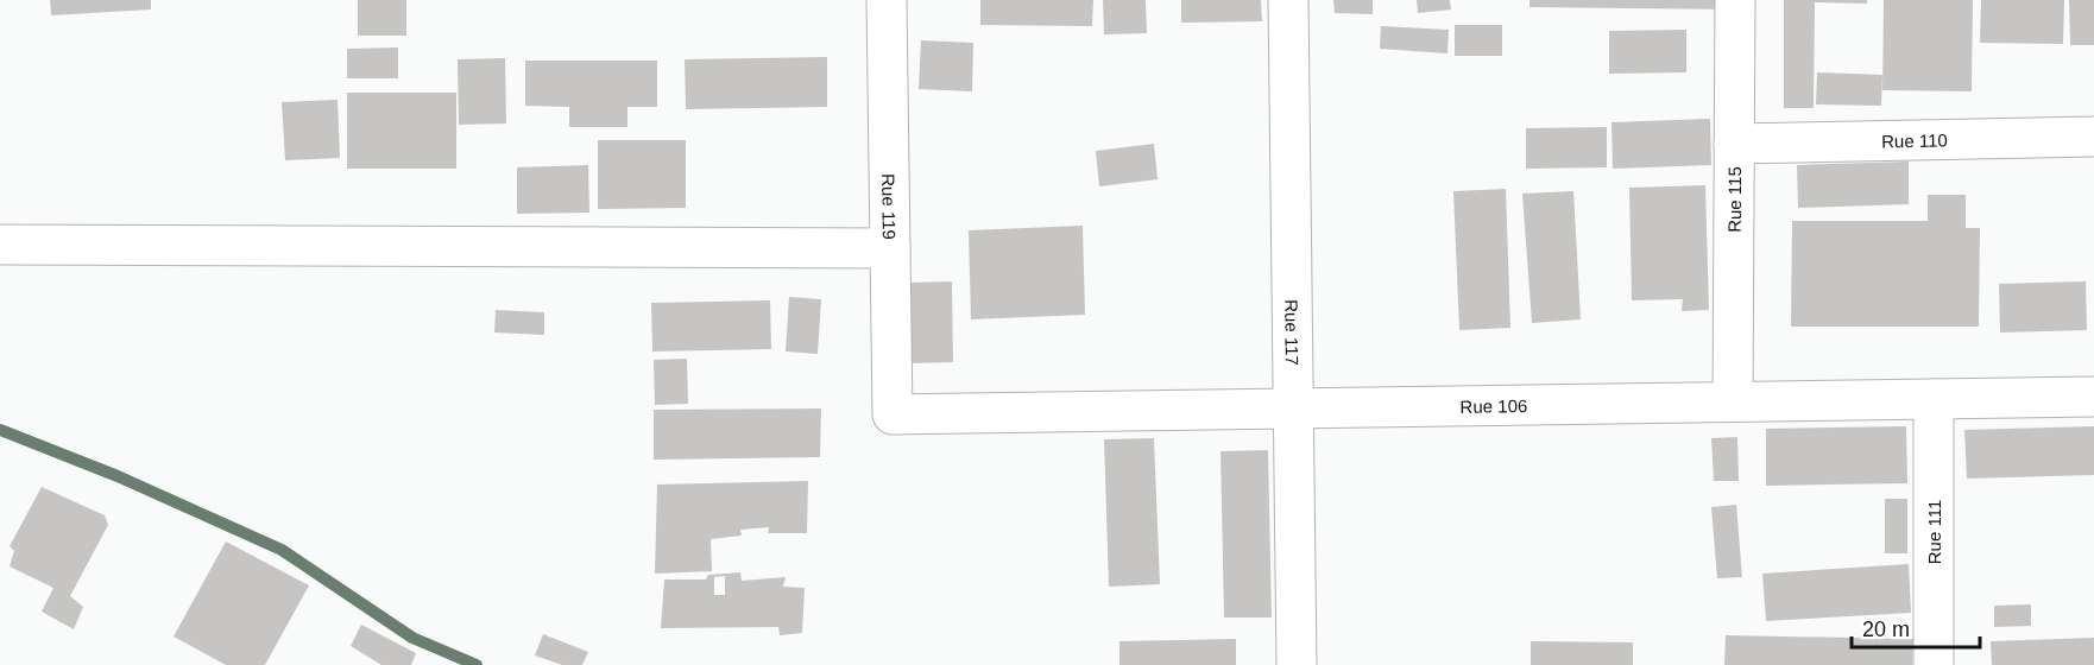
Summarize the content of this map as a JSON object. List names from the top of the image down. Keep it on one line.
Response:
{"streets":{"street":["Rue 110","Rue 115","Rue 119","Rue 117","Rue 106","Rue 111"]},"crossings":[["Rue 110","Rue 115"],["Rue 115","Rue 106"],["Rue 119","Rue 106"],["Rue 117","Rue 106"],["Rue 106","Rue 111"]],"scale_bar":"20 m"}
